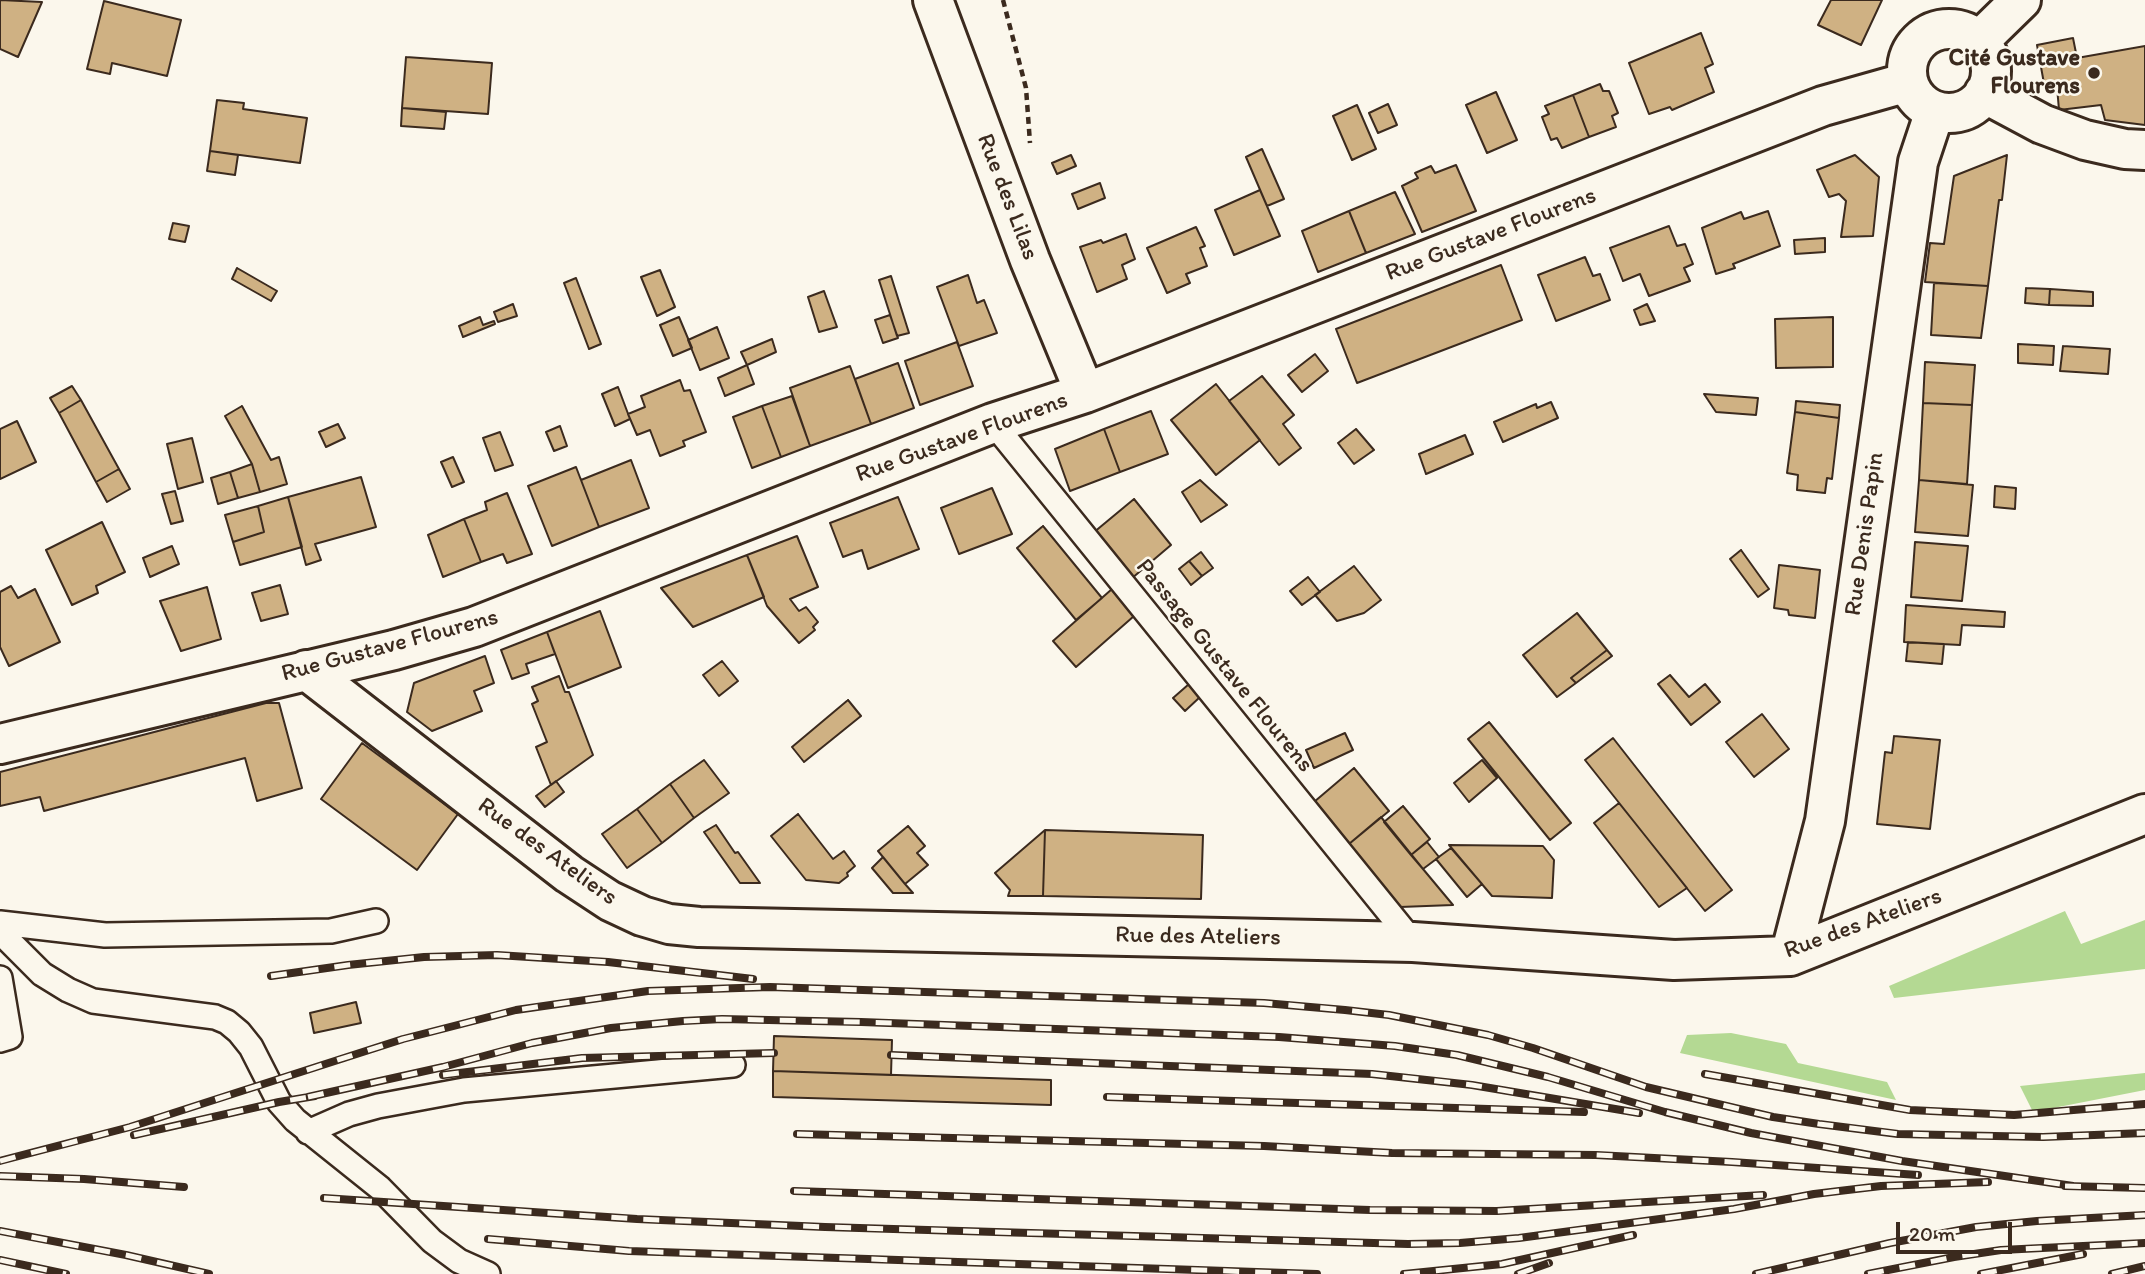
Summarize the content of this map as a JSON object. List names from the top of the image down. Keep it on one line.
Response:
{"streets":{"street":["Rue des Lilas","Rue Gustave Flourens","Rue Denis Papin","Rue des Ateliers"],"lane":["Passage Gustave Flourens"]},"crossings":[["Rue des Lilas","Rue Gustave Flourens"],["Rue Gustave Flourens","Rue Denis Papin"],["Rue Gustave Flourens","Passage Gustave Flourens"],["Rue Gustave Flourens","Rue des Ateliers"],["Rue Denis Papin","Rue des Ateliers"],["Passage Gustave Flourens","Rue des Ateliers"]],"places":["Cité Gustave Flourens"],"scale_bar":"20 m"}
